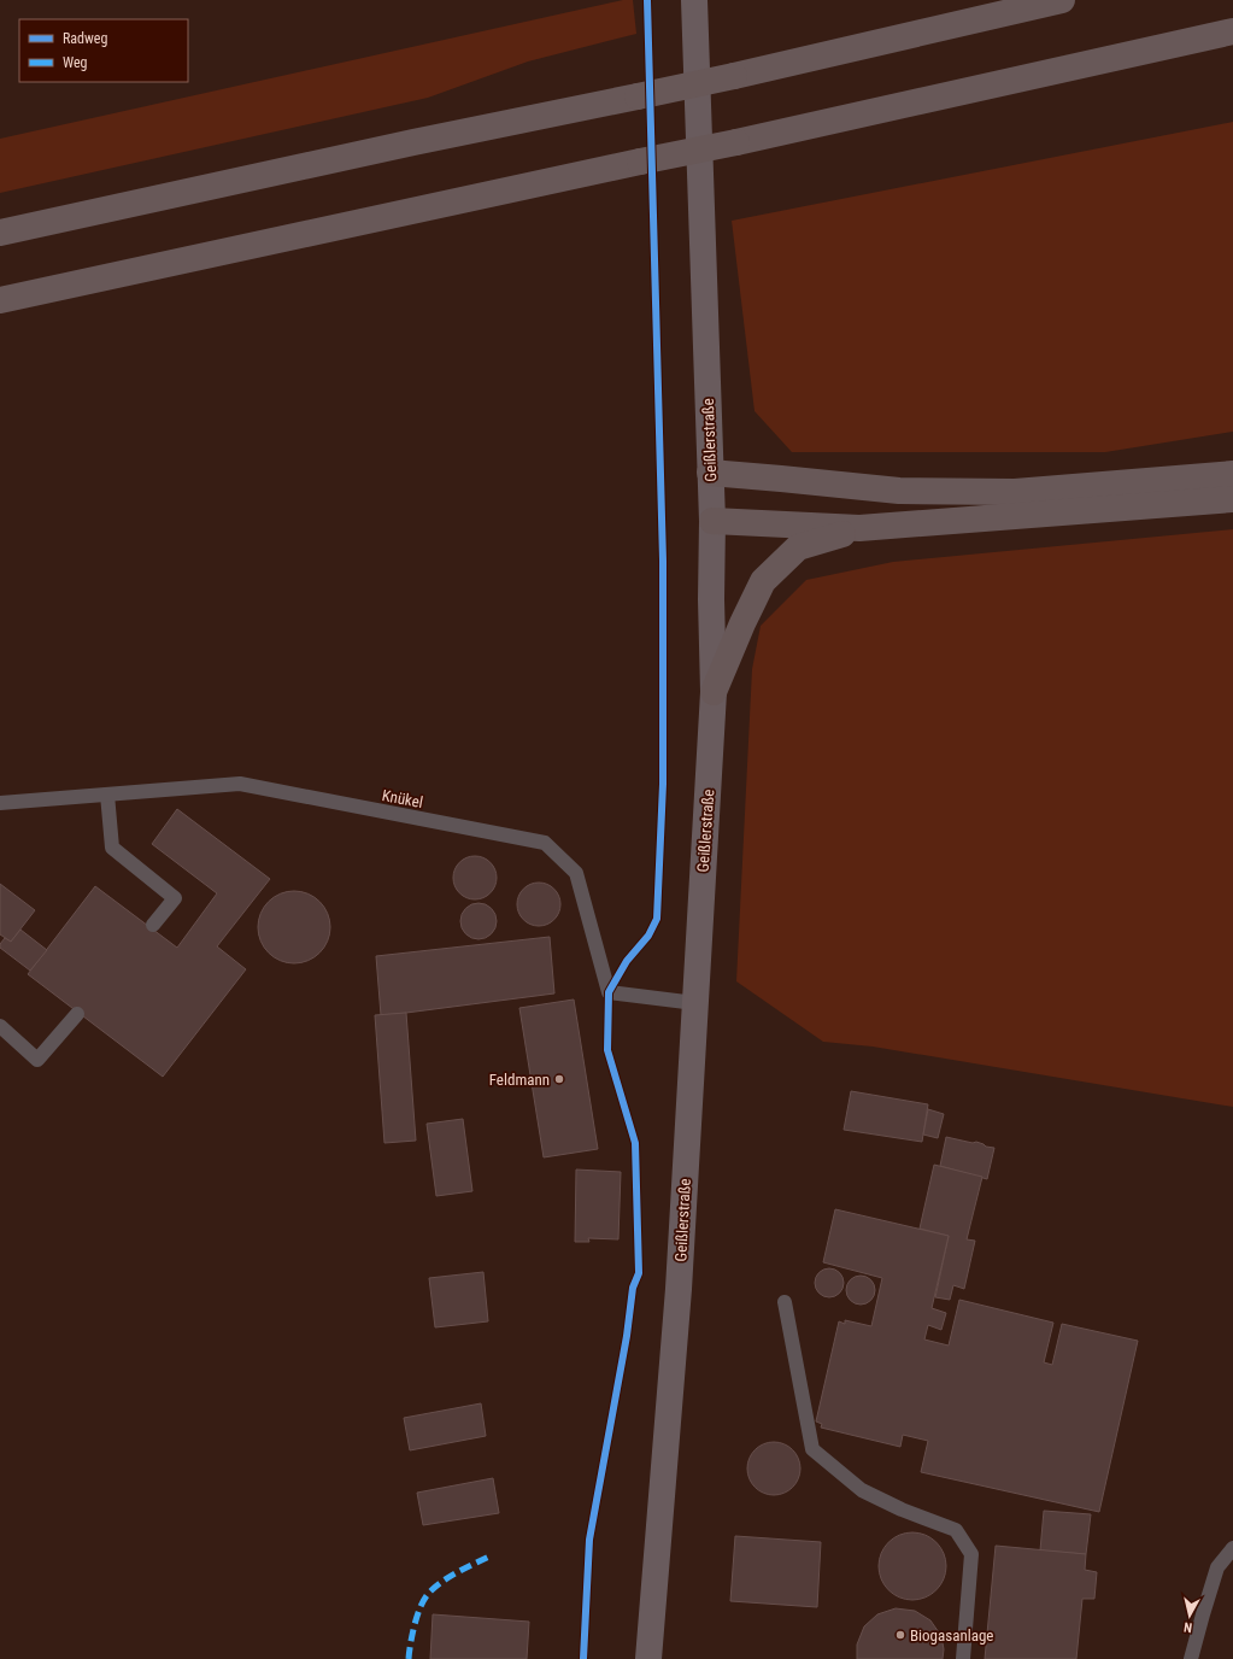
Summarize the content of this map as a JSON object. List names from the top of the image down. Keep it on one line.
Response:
{"streets":{"main road":["Geißlerstraße"],"lane":["Knükel"]},"crossings":[["Geißlerstraße","Knükel"]],"places":["Feldmann","Biogasanlage"],"legend":["Radweg","Weg"],"north":"bottom"}
